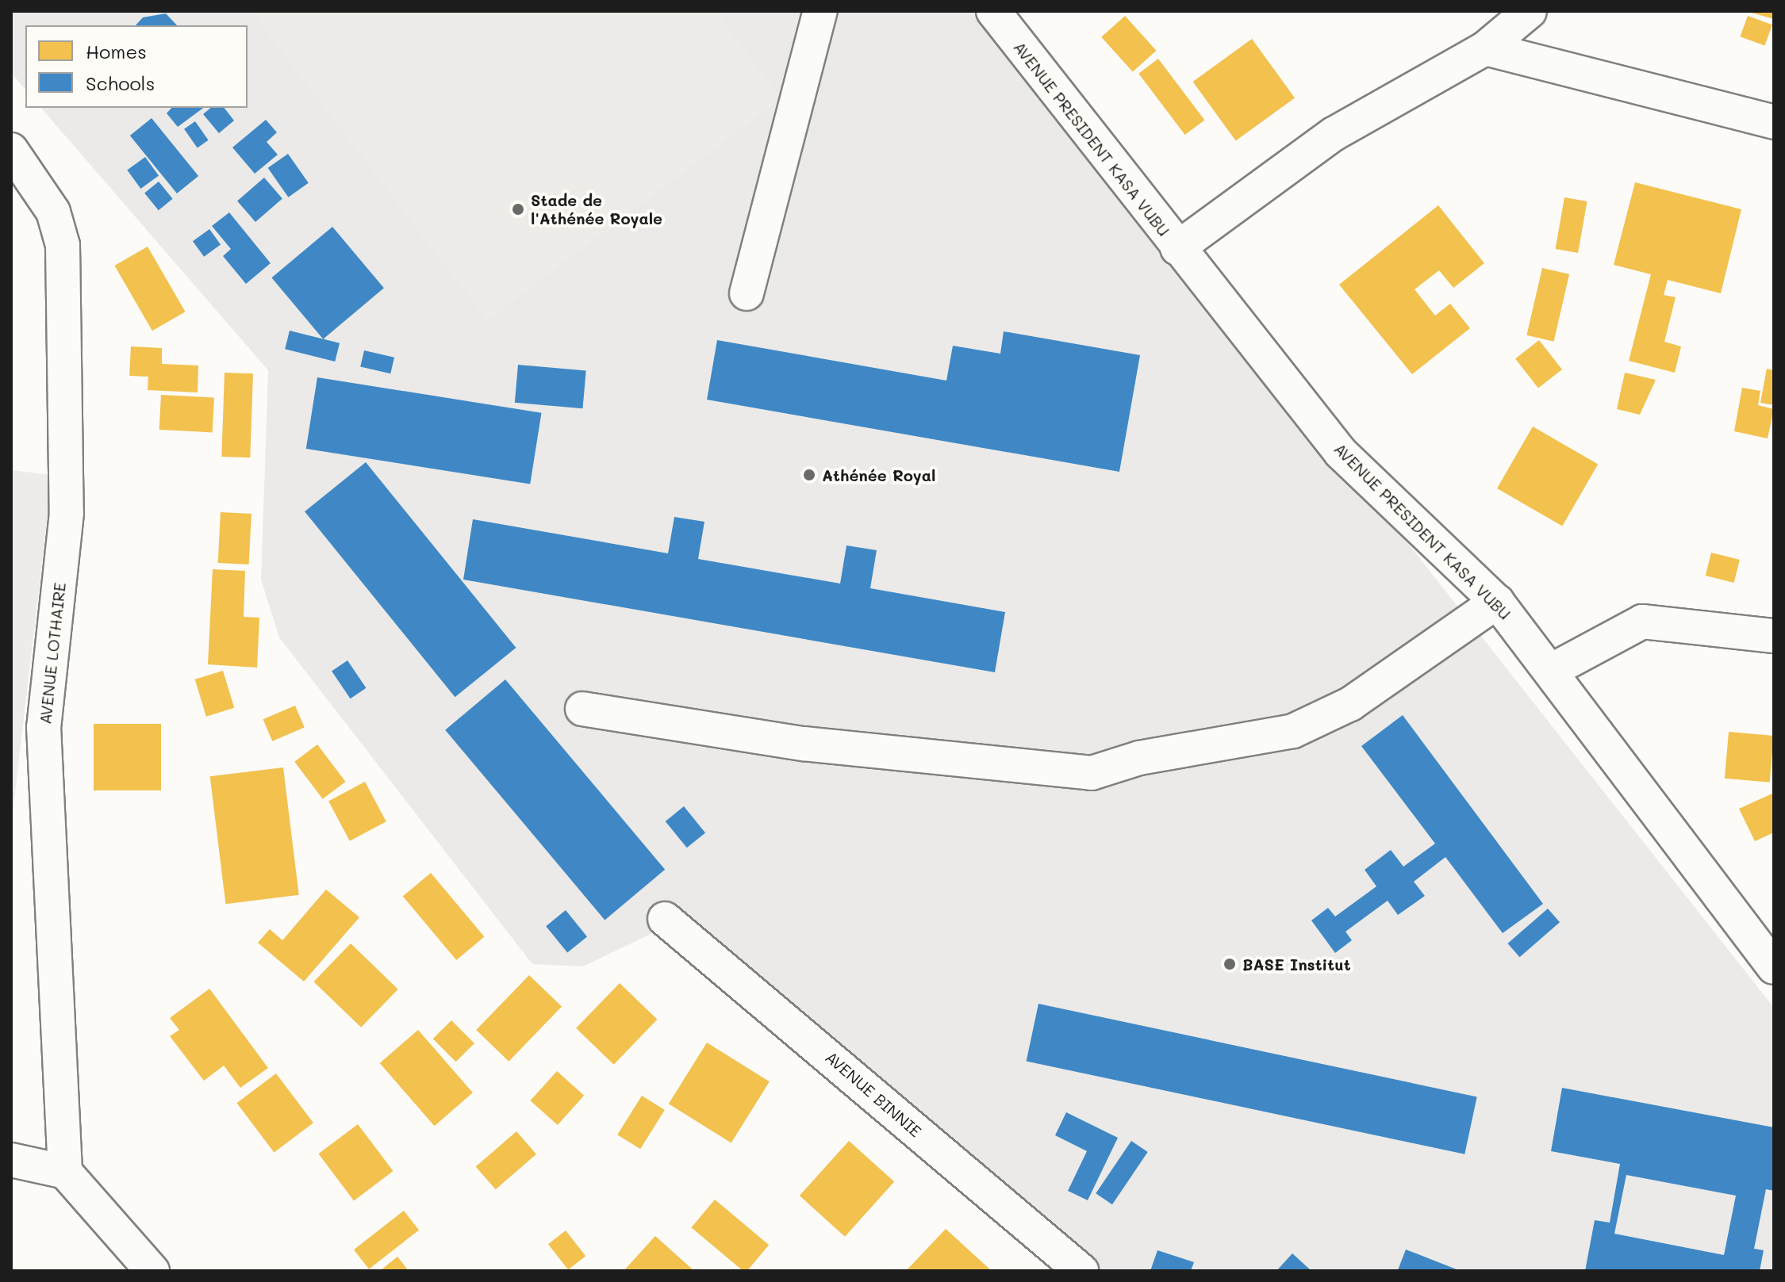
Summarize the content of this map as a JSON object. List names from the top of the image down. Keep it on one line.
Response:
{"streets":{"street":["AVENUE PRESIDENT KASA VUBU","AVENUE LOTHAIRE","AVENUE BINNIE"]},"places":["Stade de l'Athénée Royale","Athénée Royal","BASE Institut"],"legend":["Homes","Schools"]}
